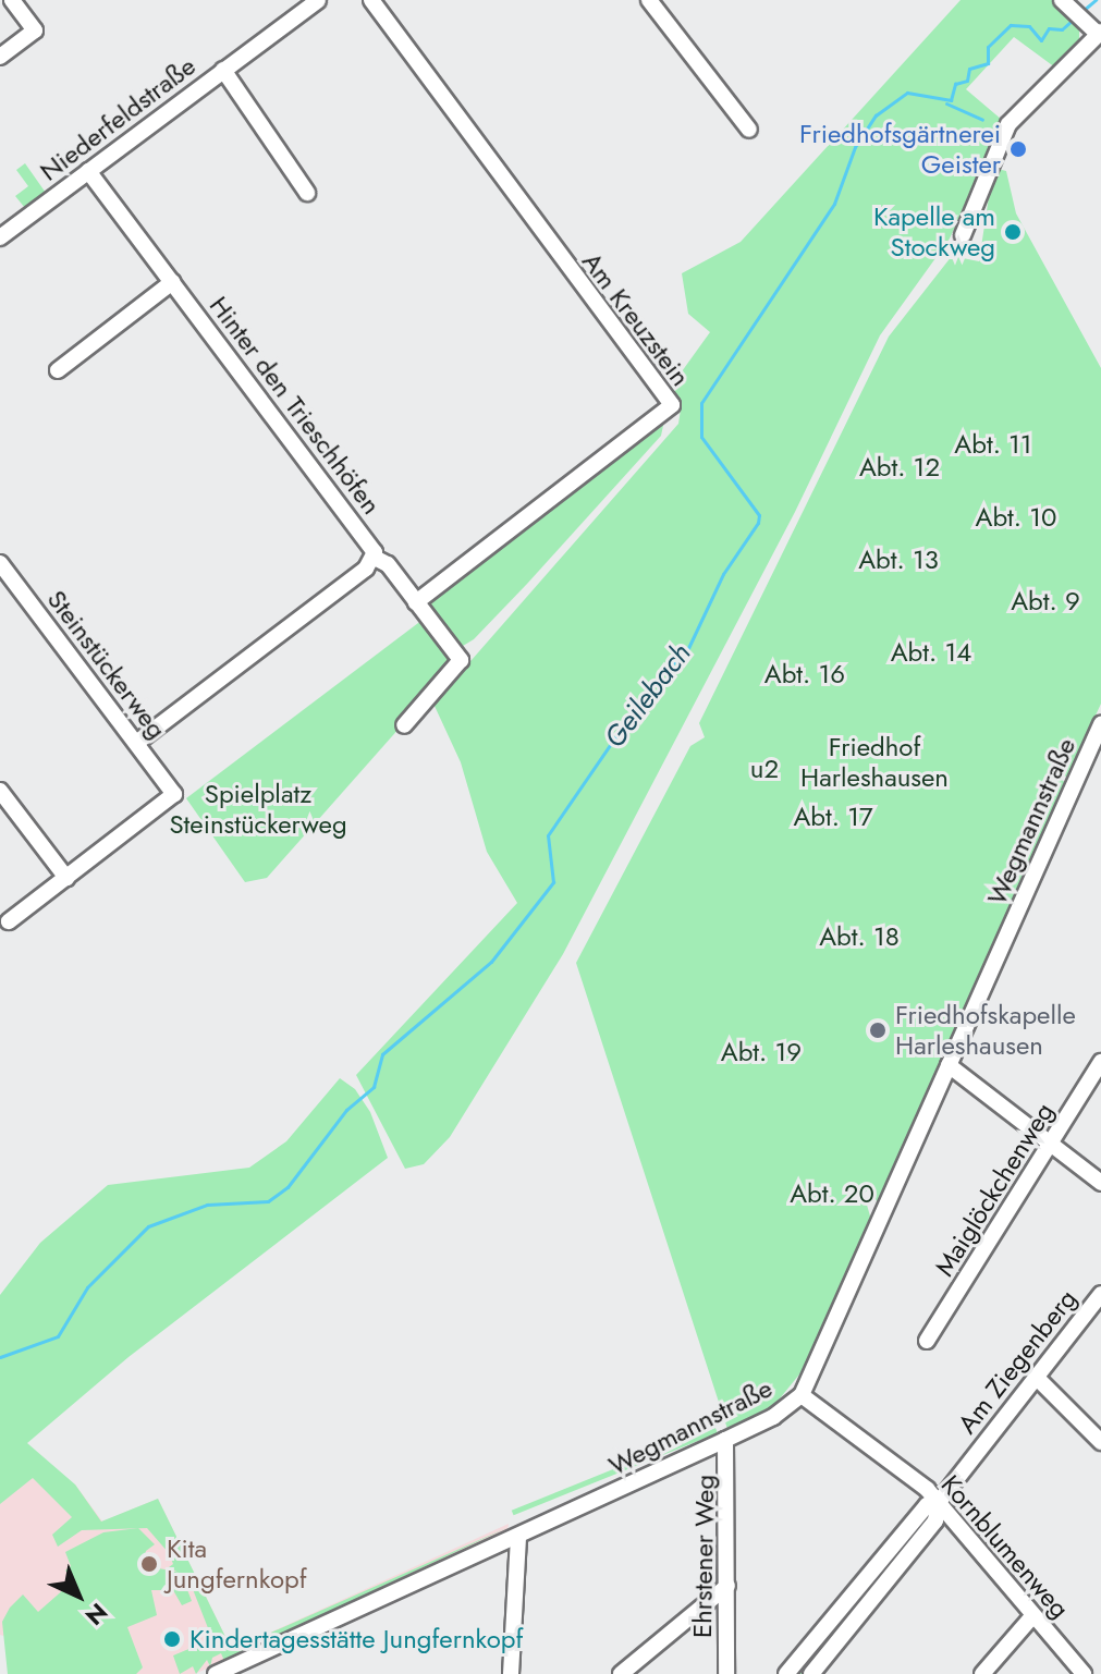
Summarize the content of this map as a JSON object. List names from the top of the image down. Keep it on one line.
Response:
{"streets":{"street":["Niederfeldstraße","Am Kreuzstein","Hinter den Trieschhöfen","Steinstückerweg","Wegmannstraße","Maiglöckchenweg","Am Ziegenberg","Kornblumenweg","Ehrstener Weg"]},"crossings":[["Niederfeldstraße","Hinter den Trieschhöfen"],["Am Kreuzstein","Hinter den Trieschhöfen"],["Wegmannstraße","Kornblumenweg"],["Wegmannstraße","Ehrstener Weg"],["Am Ziegenberg","Kornblumenweg"]],"water":["Geilebach"],"parks":["Abt. 11","Abt. 12","Abt. 10","Abt. 13","Abt. 9","Abt. 14","Abt. 16","Friedhof Harleshausen","u2","Spielplatz Steinstückerweg","Abt. 17","Abt. 18","Abt. 19","Abt. 20"],"places":["Friedhofsgärtnerei Geister","Kapelle am Stockweg","Friedhofskapelle Harleshausen","Kita Jungfernkopf","Kindertagesstätte Jungfernkopf"],"north":"bottom right"}
